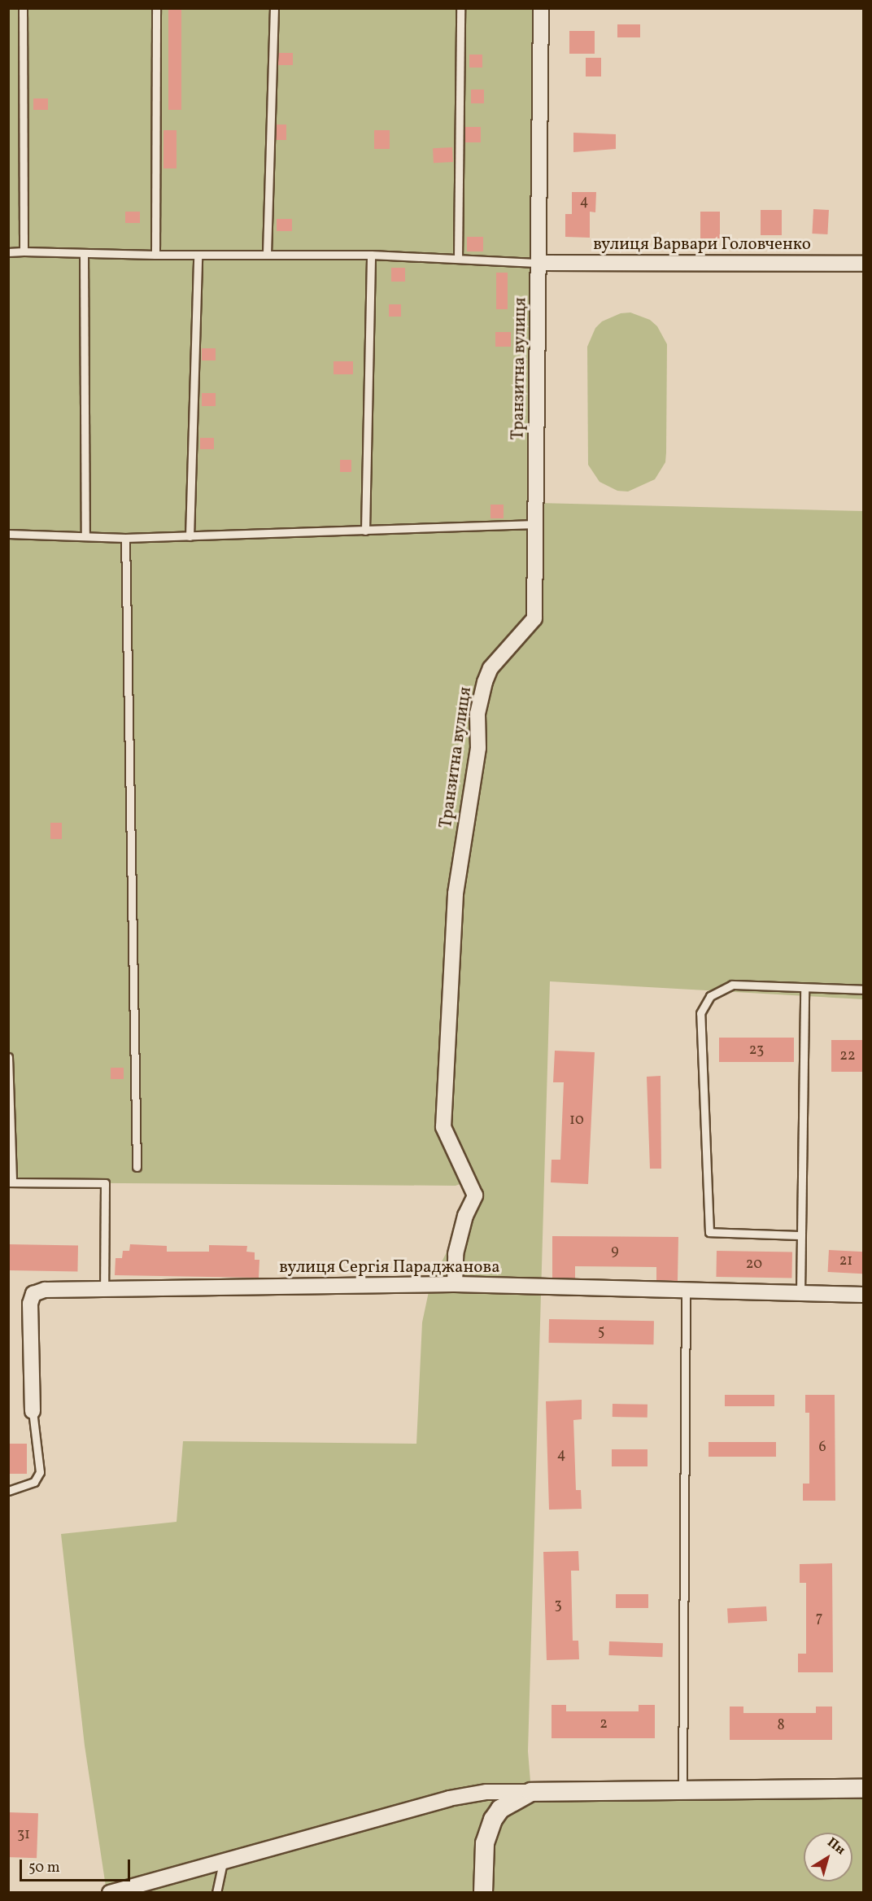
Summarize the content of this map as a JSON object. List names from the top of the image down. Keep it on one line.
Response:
{"streets":{"street":["вулиця Варвари Головченко","Транзитна вулиця","вулиця Сергія Параджанова"]},"crossings":[["вулиця Варвари Головченко","Транзитна вулиця"],["Транзитна вулиця","вулиця Сергія Параджанова"]],"house_numbers":["4","23","22","10","9","21","20","5","6","4","3","7","2","8","31"],"scale_bar":"50 m","north":"top right"}
